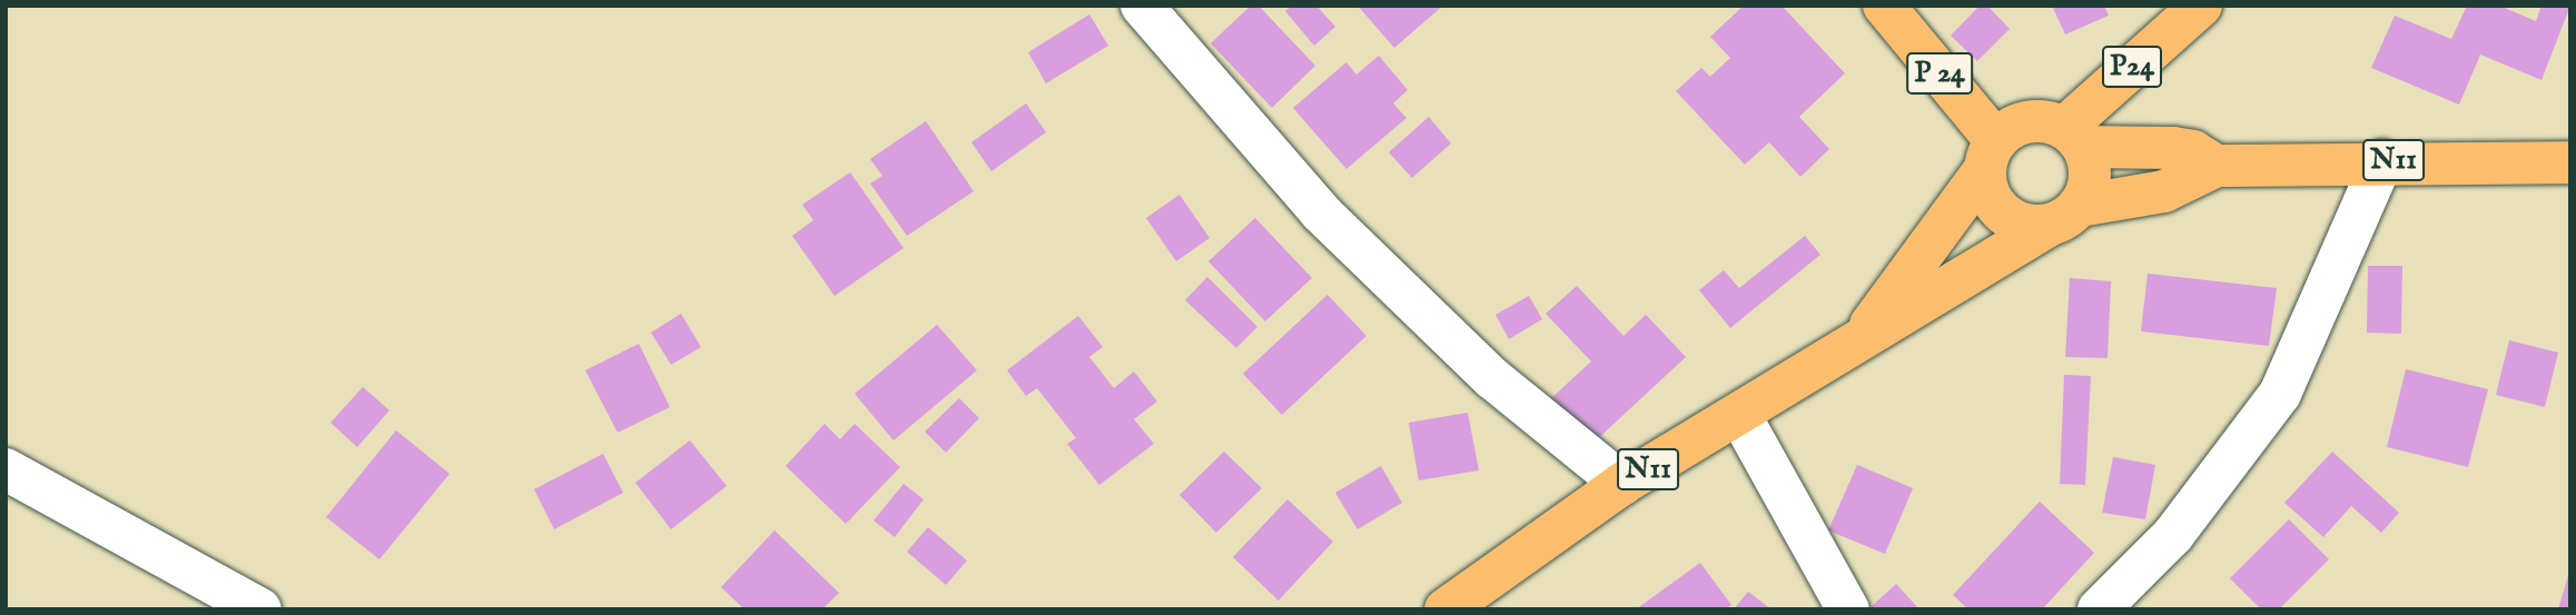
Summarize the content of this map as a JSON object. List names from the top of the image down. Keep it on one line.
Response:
{"streets":{"main road":["P24","P 24","N11"]},"crossings":[["P24","P 24"],["P24","N11"],["P 24","N11"]]}
